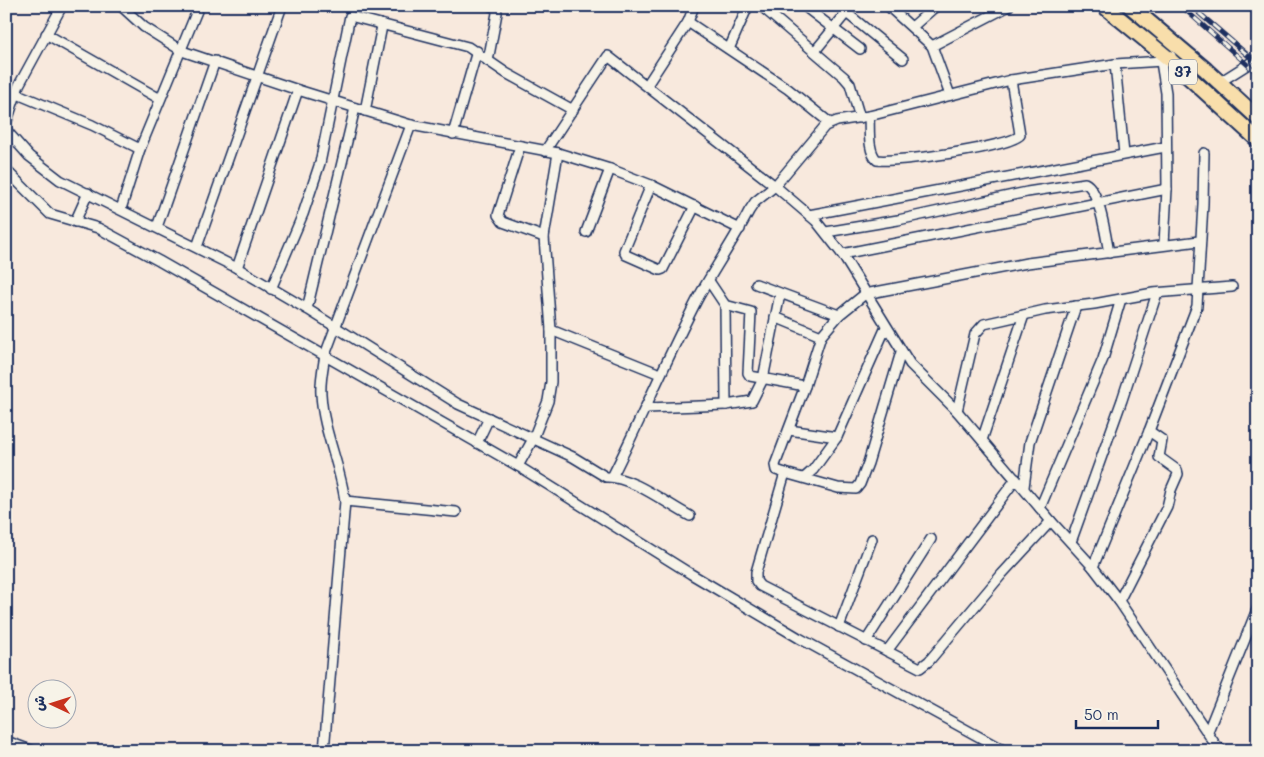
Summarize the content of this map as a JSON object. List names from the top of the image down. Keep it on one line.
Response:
{"streets":{"highway":["37"]},"scale_bar":"50 m","north":"left"}
